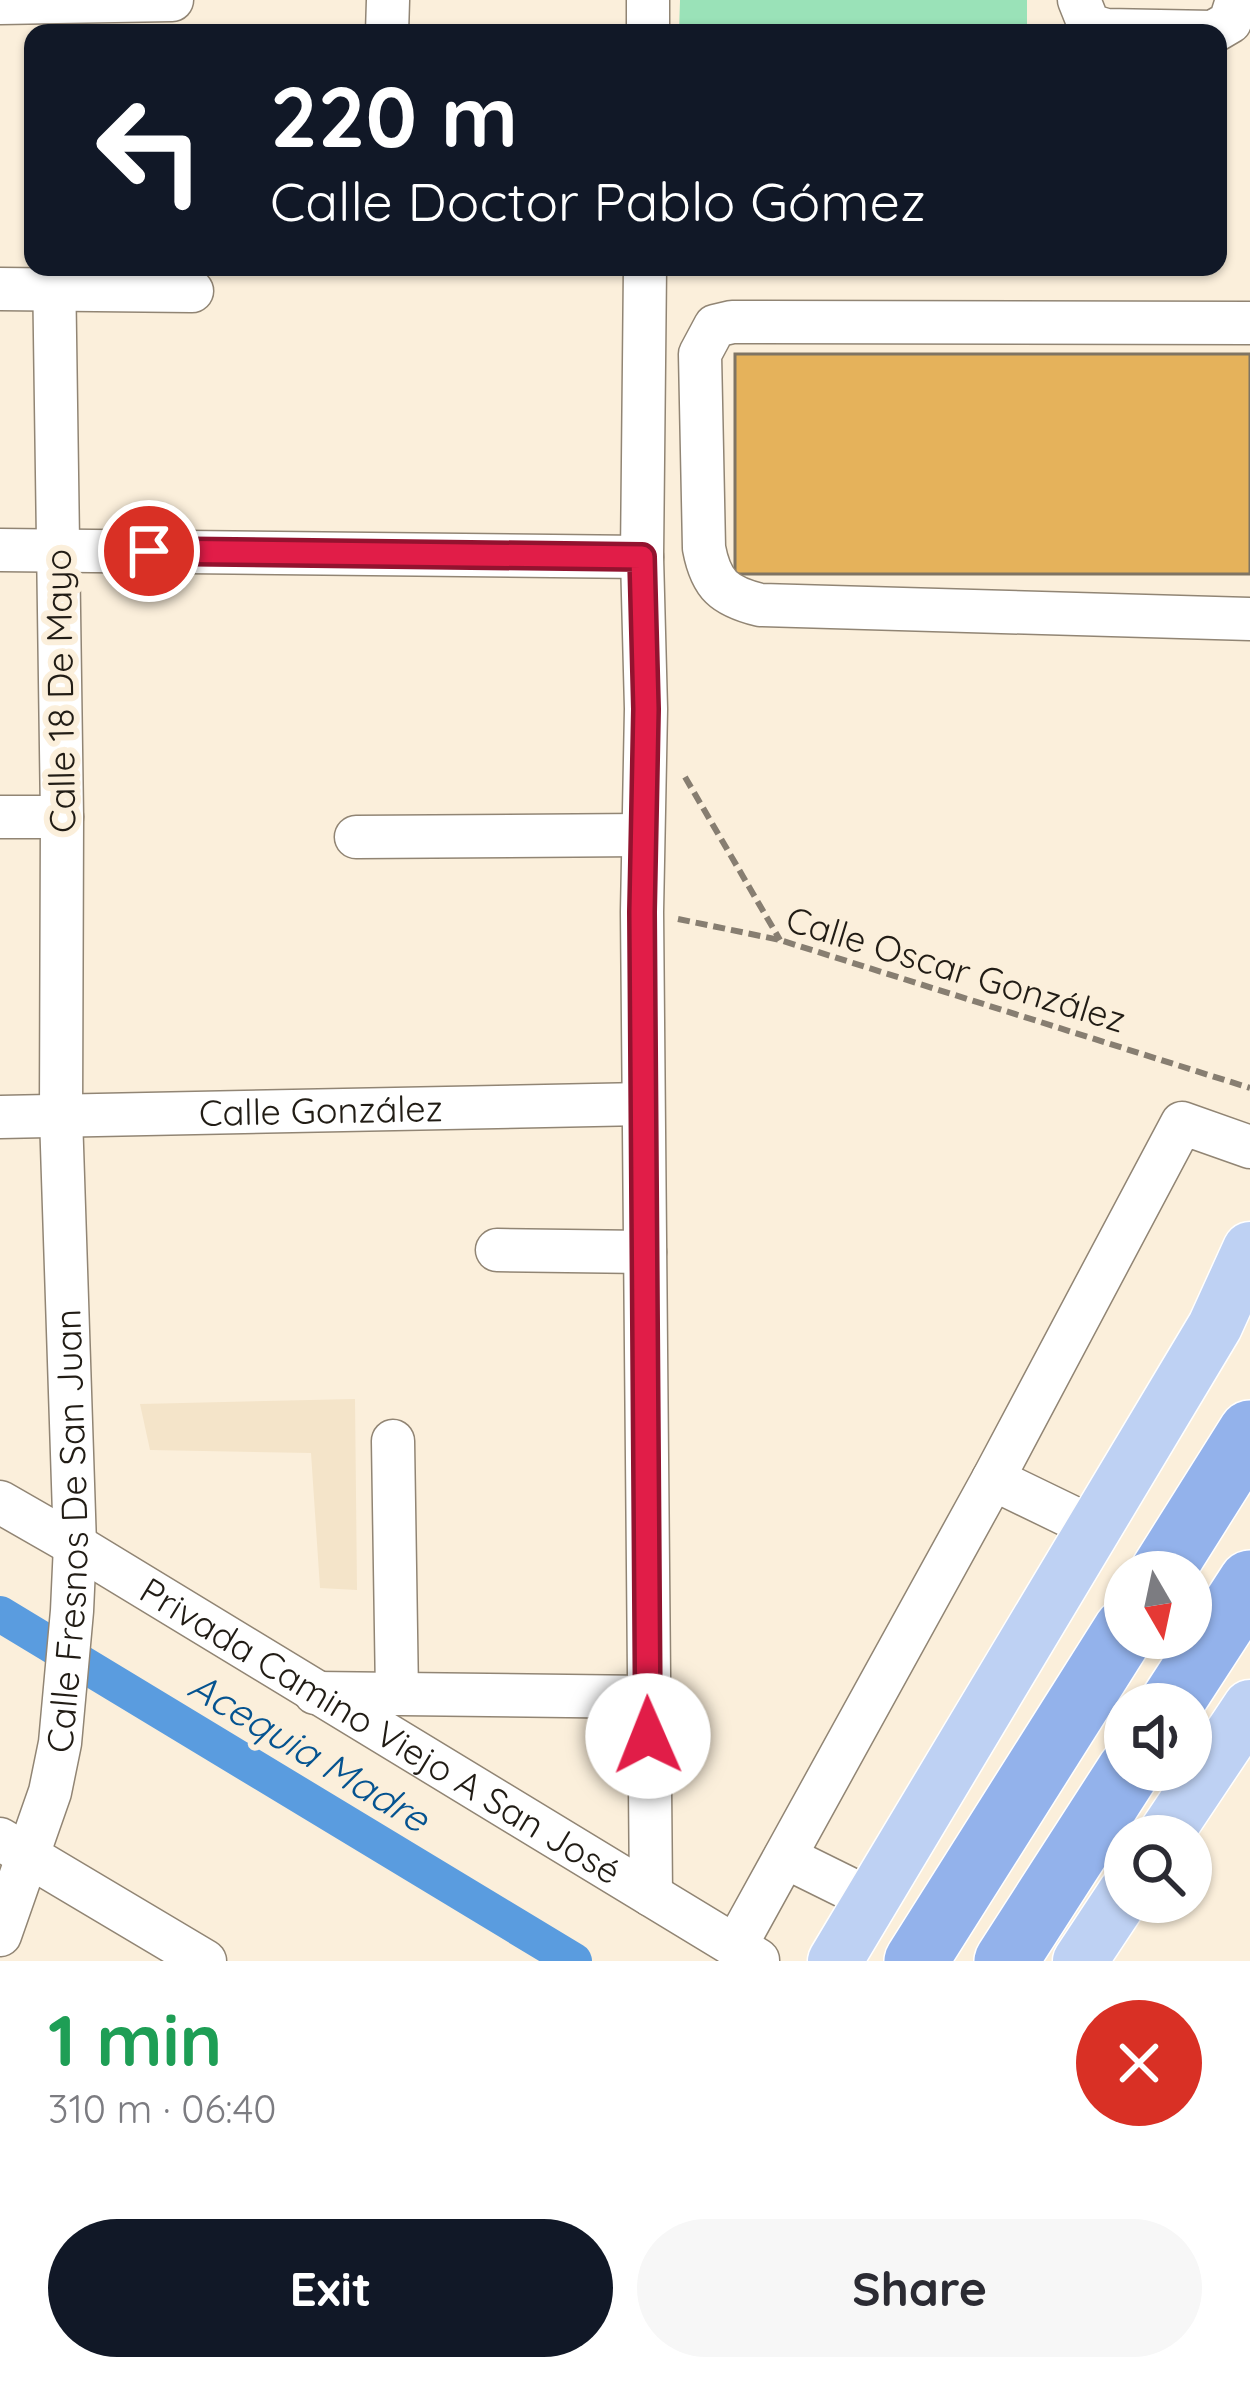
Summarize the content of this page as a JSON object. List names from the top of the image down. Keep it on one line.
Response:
{"streets":{"street":["Calle 18 De Mayo","Calle González","Calle Fresnos De San Juan","Privada Camino Viejo A San José"],"path":["Calle Oscar González"]},"crossings":[["Calle 18 De Mayo","Calle González"],["Calle 18 De Mayo","Calle Fresnos De San Juan"],["Calle González","Calle Fresnos De San Juan"],["Calle Fresnos De San Juan","Privada Camino Viejo A San José"]],"water":["Acequia Madre"],"north":"bottom","page":{"turn":["220 m","Calle Doctor Pablo Gómez"],"heading":["1 min","310 m · 06:40"],"buttons":["Exit","Share"]}}
